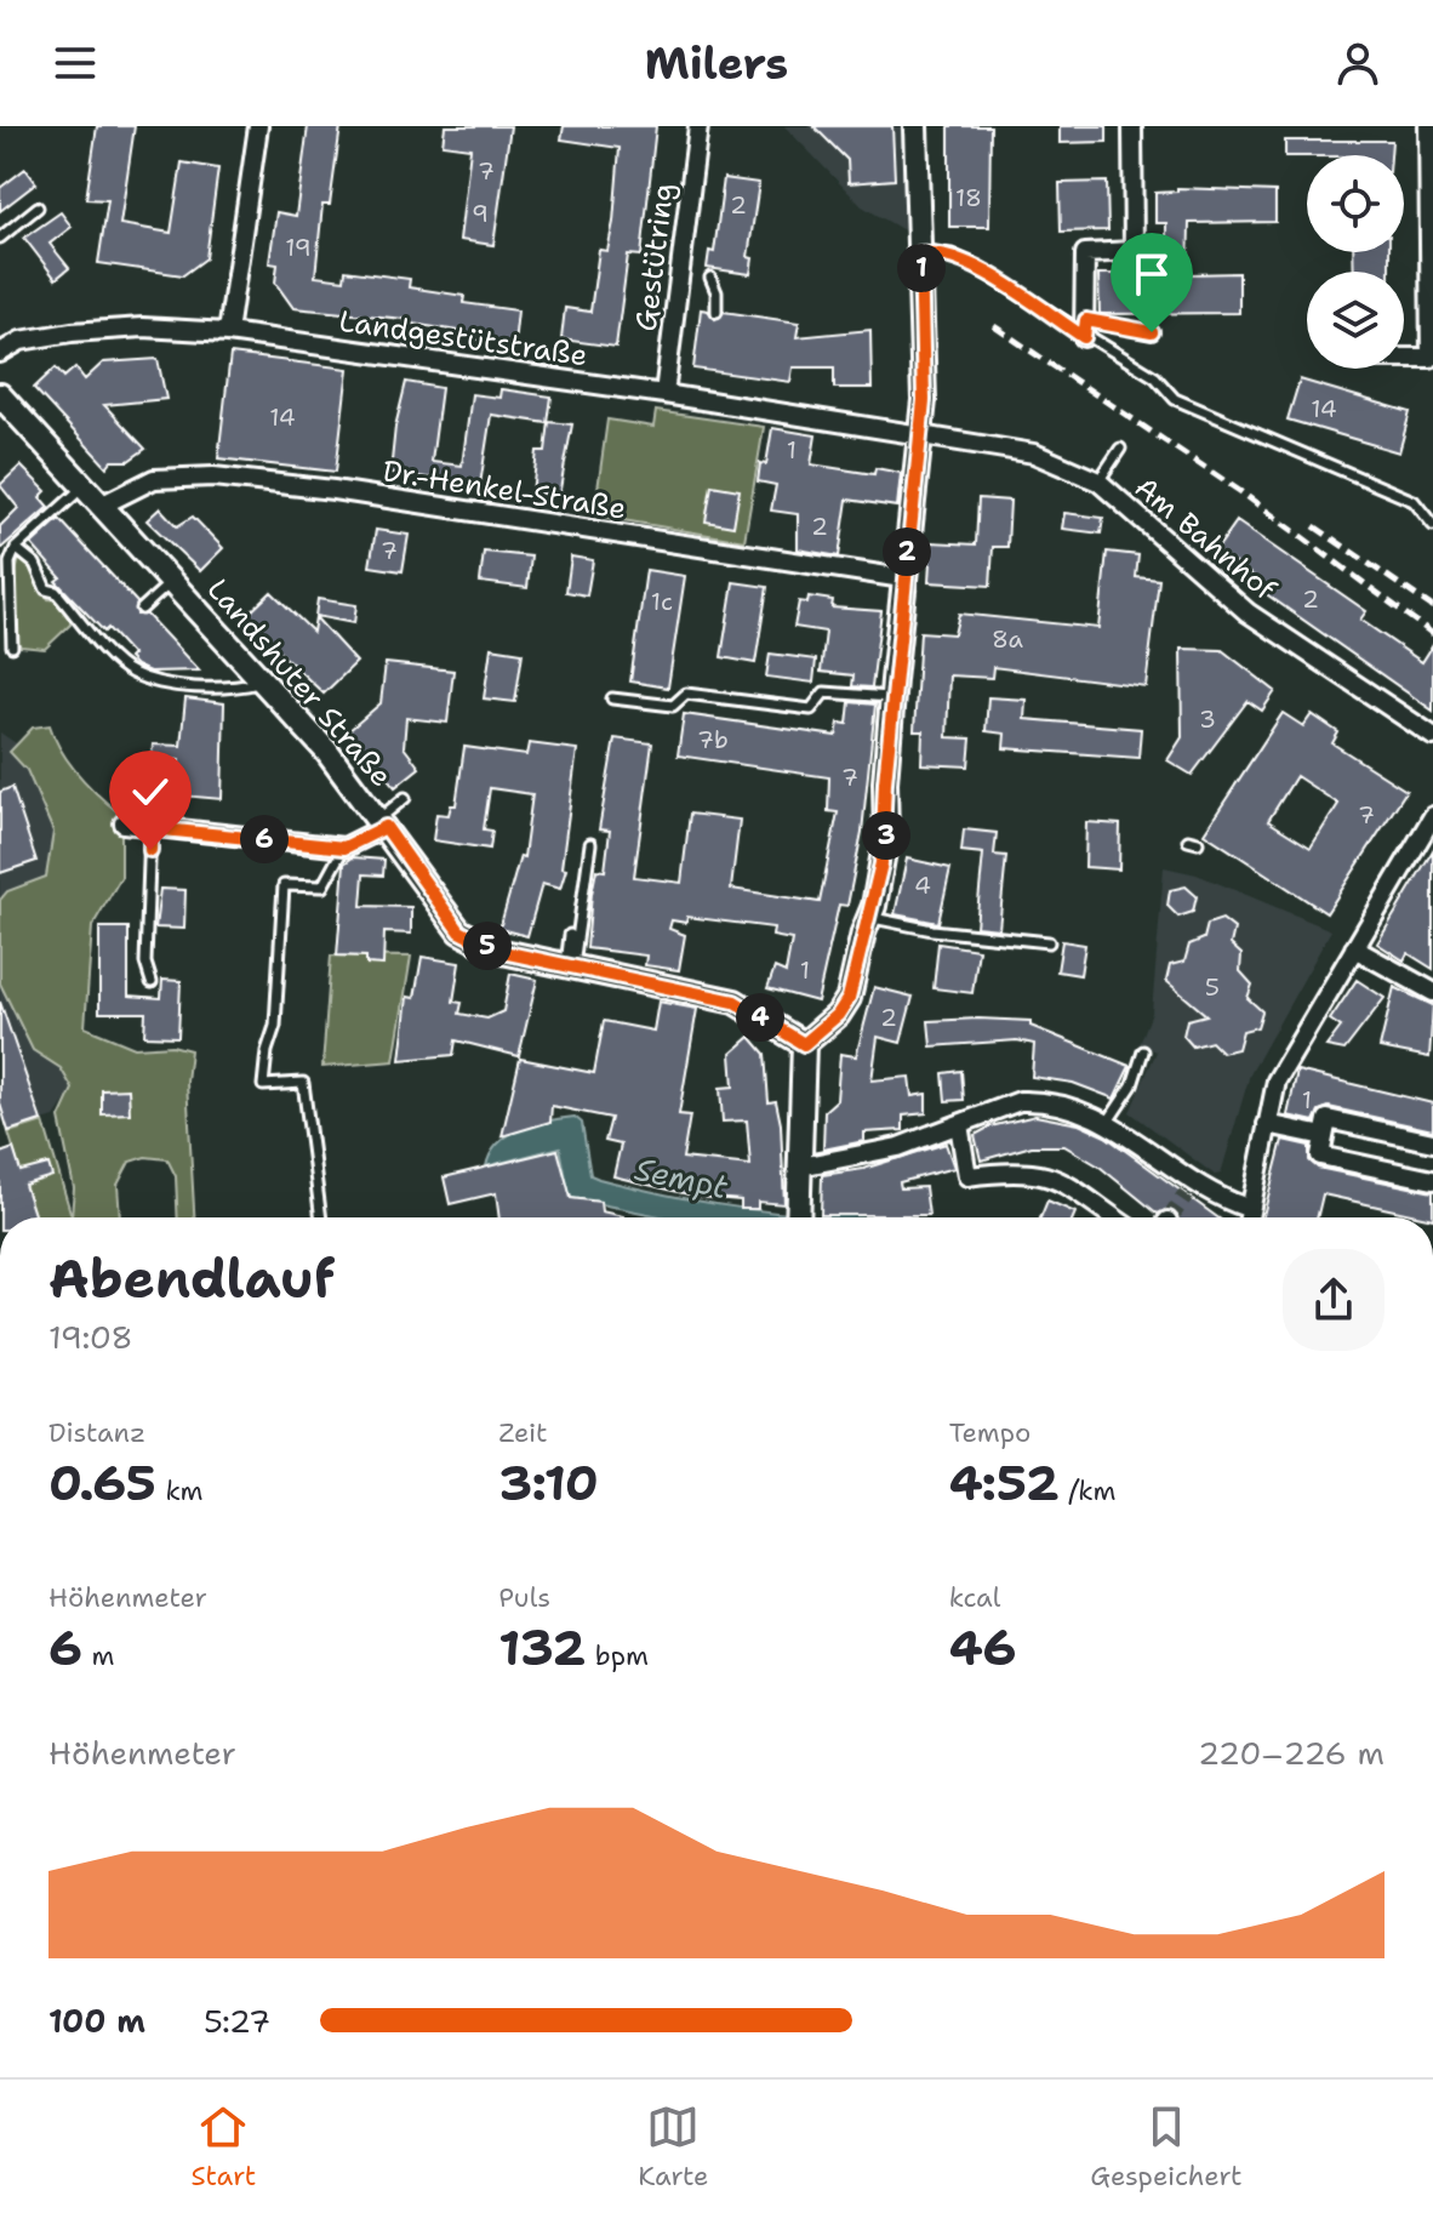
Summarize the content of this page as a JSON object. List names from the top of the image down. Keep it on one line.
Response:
{"streets":{"street":["Gestütring","Landgestütstraße","Dr.-Henkel-Straße","Am Bahnhof","Landshuter Straße"]},"crossings":[["Gestütring","Landgestütstraße"],["Landgestütstraße","Am Bahnhof"],["Dr.-Henkel-Straße","Landshuter Straße"]],"water":["Sempt"],"house_numbers":["7","18","2","9","19","14","14","1","2","7","2","1c","8a","3","7b","7","7","4","1","5","2","1"],"page":{"header":"Milers","pins":["1","2","3","6","5","4"],"heading":["Abendlauf","19:08"],"stats":[["Distanz","0.65 km"],["Zeit","3:10"],["Tempo","4:52 /km"],["Höhenmeter","6 m"],["Puls","132 bpm"],["kcal","46"]],"chart":["Höhenmeter","220–226 m"],"list":[{"name":"100 m","note":"5:27"}],"tabs":["Start","Karte","Gespeichert"]}}
